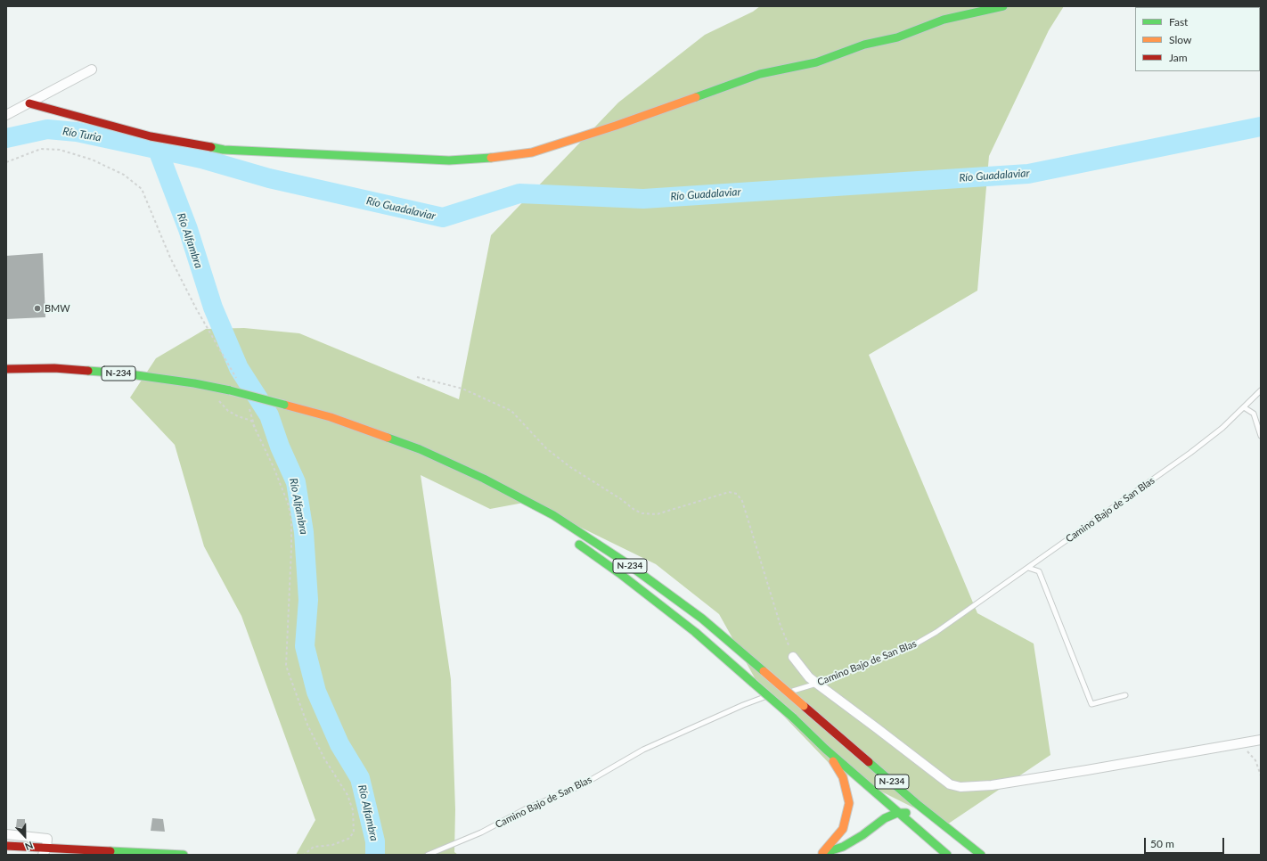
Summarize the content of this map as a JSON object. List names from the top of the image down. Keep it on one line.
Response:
{"streets":{"main road":["N-234"],"lane":["Camino Bajo de San Blas"]},"water":["Río Turia","Río Guadalaviar","Río Alfambra"],"places":["BMW"],"legend":["Fast","Slow","Jam"],"scale_bar":"50 m","north":"bottom"}
